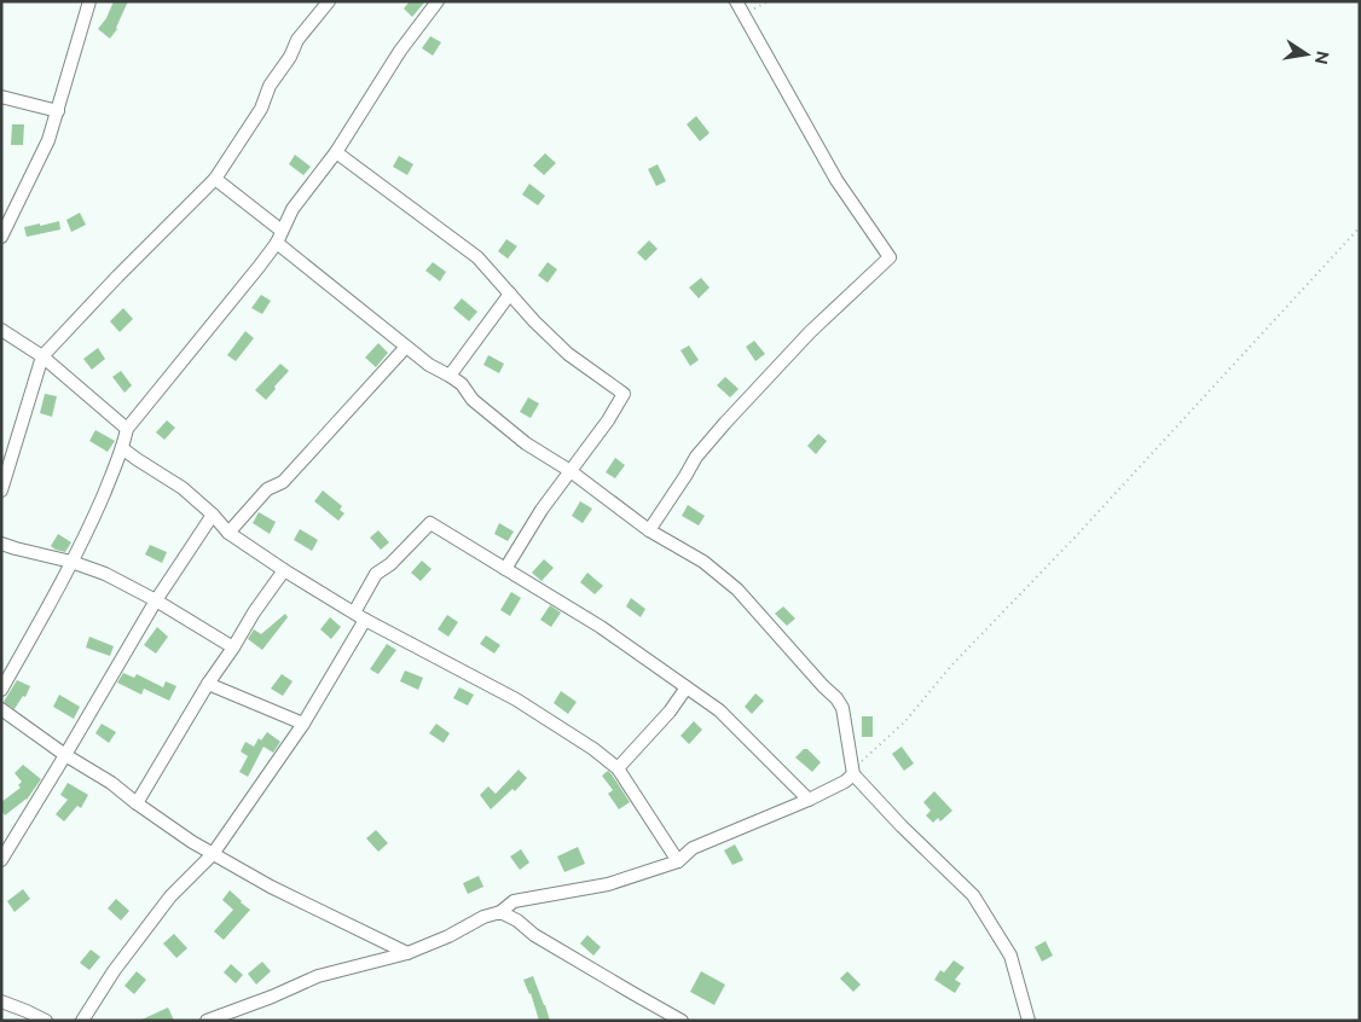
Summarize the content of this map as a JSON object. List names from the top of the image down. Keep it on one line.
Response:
{"north":"right"}
